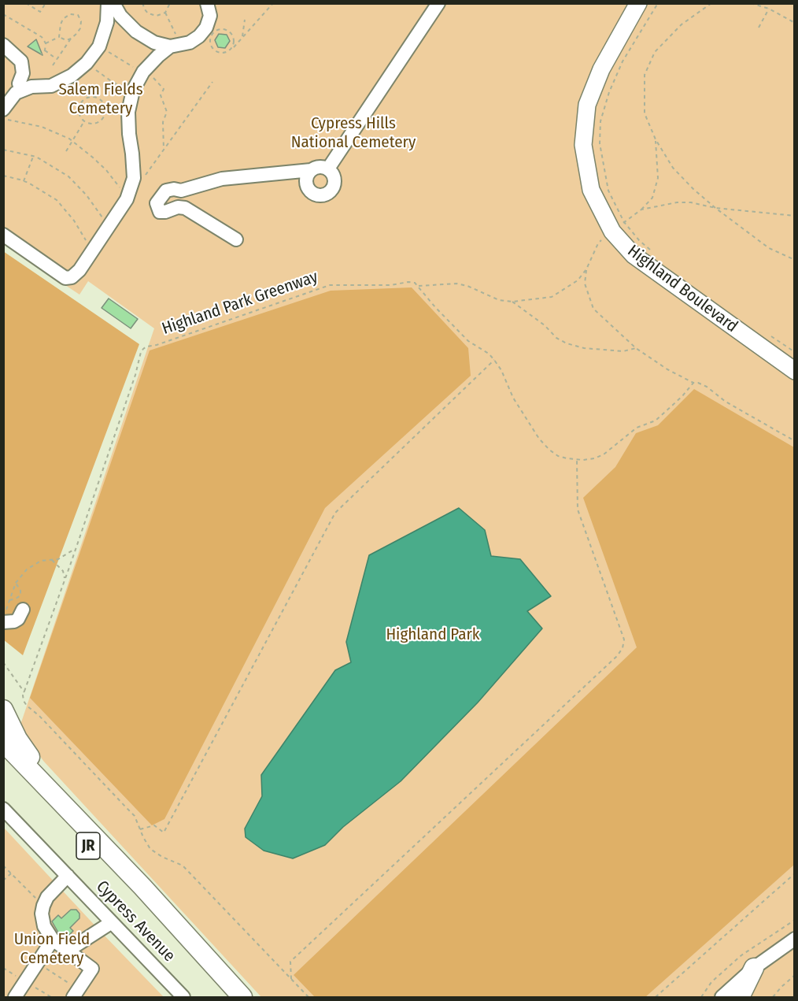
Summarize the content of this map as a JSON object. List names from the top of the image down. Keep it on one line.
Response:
{"streets":{"highway":["JR"],"main road":["Highland Boulevard"],"street":["Cypress Avenue"],"path":["Highland Park Greenway"]},"parks":["Salem Fields Cemetery","Cypress Hills National Cemetery","Highland Park","Union Field Cemetery"]}
